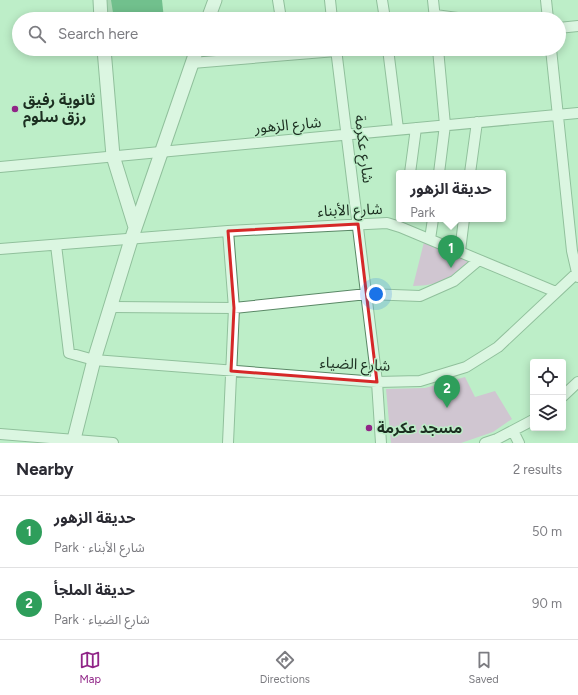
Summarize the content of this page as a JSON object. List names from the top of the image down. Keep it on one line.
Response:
{"streets":{"street":["شارع الزهور","شارع عكرمة","شارع الأبناء","شارع الضياء"]},"crossings":[["شارع الزهور","شارع عكرمة"],["شارع عكرمة","شارع الأبناء"],["شارع عكرمة","شارع الضياء"],["شارع الأبناء","شارع الضياء"]],"places":["ثانوية رفيق رزق سلوم","مسجد عكرمة"],"page":{"search":"Search here","popup":["حديقة الزهور","Park"],"pins":["1","2"],"heading":["Nearby","2 results"],"list":[{"mark":"1","name":"حديقة الزهور","note":"Park · شارع الأبناء","value":"50 m"},{"mark":"2","name":"حديقة الملجأ","note":"Park · شارع الضياء","value":"90 m"}],"nav":["Map","Directions","Saved"]}}
